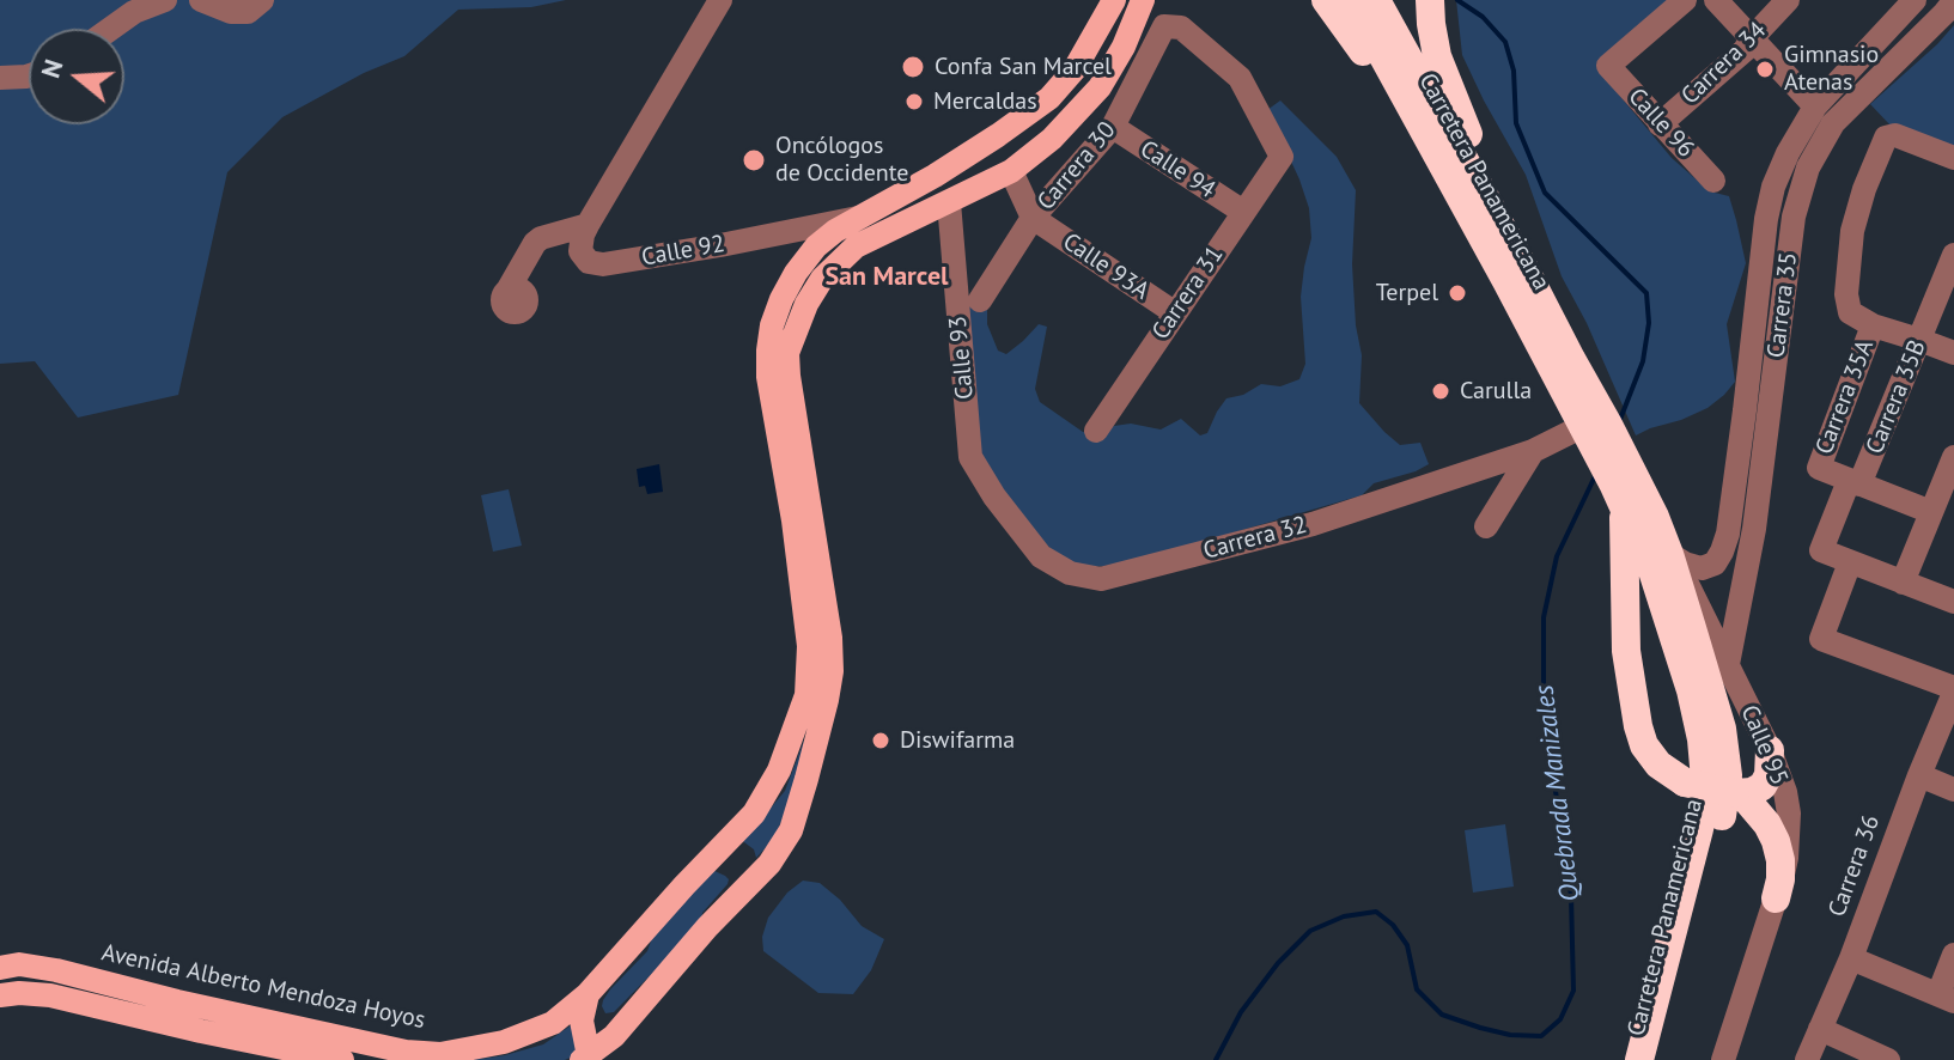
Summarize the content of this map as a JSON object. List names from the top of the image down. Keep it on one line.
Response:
{"streets":{"highway":["Carretera Panamericana"],"main road":["Avenida Alberto Mendoza Hoyos"],"street":["Carrera 34","Calle 96","Carrera 30","Calle 94","Calle 92","Calle 93A","Carrera 31","Carrera 35","Calle 93","Carrera 35A","Carrera 35B","Carrera 32","Calle 95","Carrera 36"]},"crossings":[["Carrera 34","Calle 96"],["Carrera 30","Calle 94"],["Carrera 30","Calle 93A"],["Carrera 30","Carrera 31"],["Calle 94","Carrera 31"],["Carretera Panamericana","Carrera 35"],["Carretera Panamericana","Carrera 32"],["Carretera Panamericana","Calle 95"],["Calle 92","Avenida Alberto Mendoza Hoyos"],["Calle 93A","Carrera 31"],["Carrera 35","Calle 95"],["Calle 93","Carrera 32"],["Carrera 35A","Carrera 35B"]],"districts":["San Marcel"],"water":["Quebrada Manizales"],"places":["Confa San Marcel","Gimnasio Atenas","Mercaldas","Oncólogos de Occidente","Terpel","Carulla","Diswifarma"],"north":"left"}
